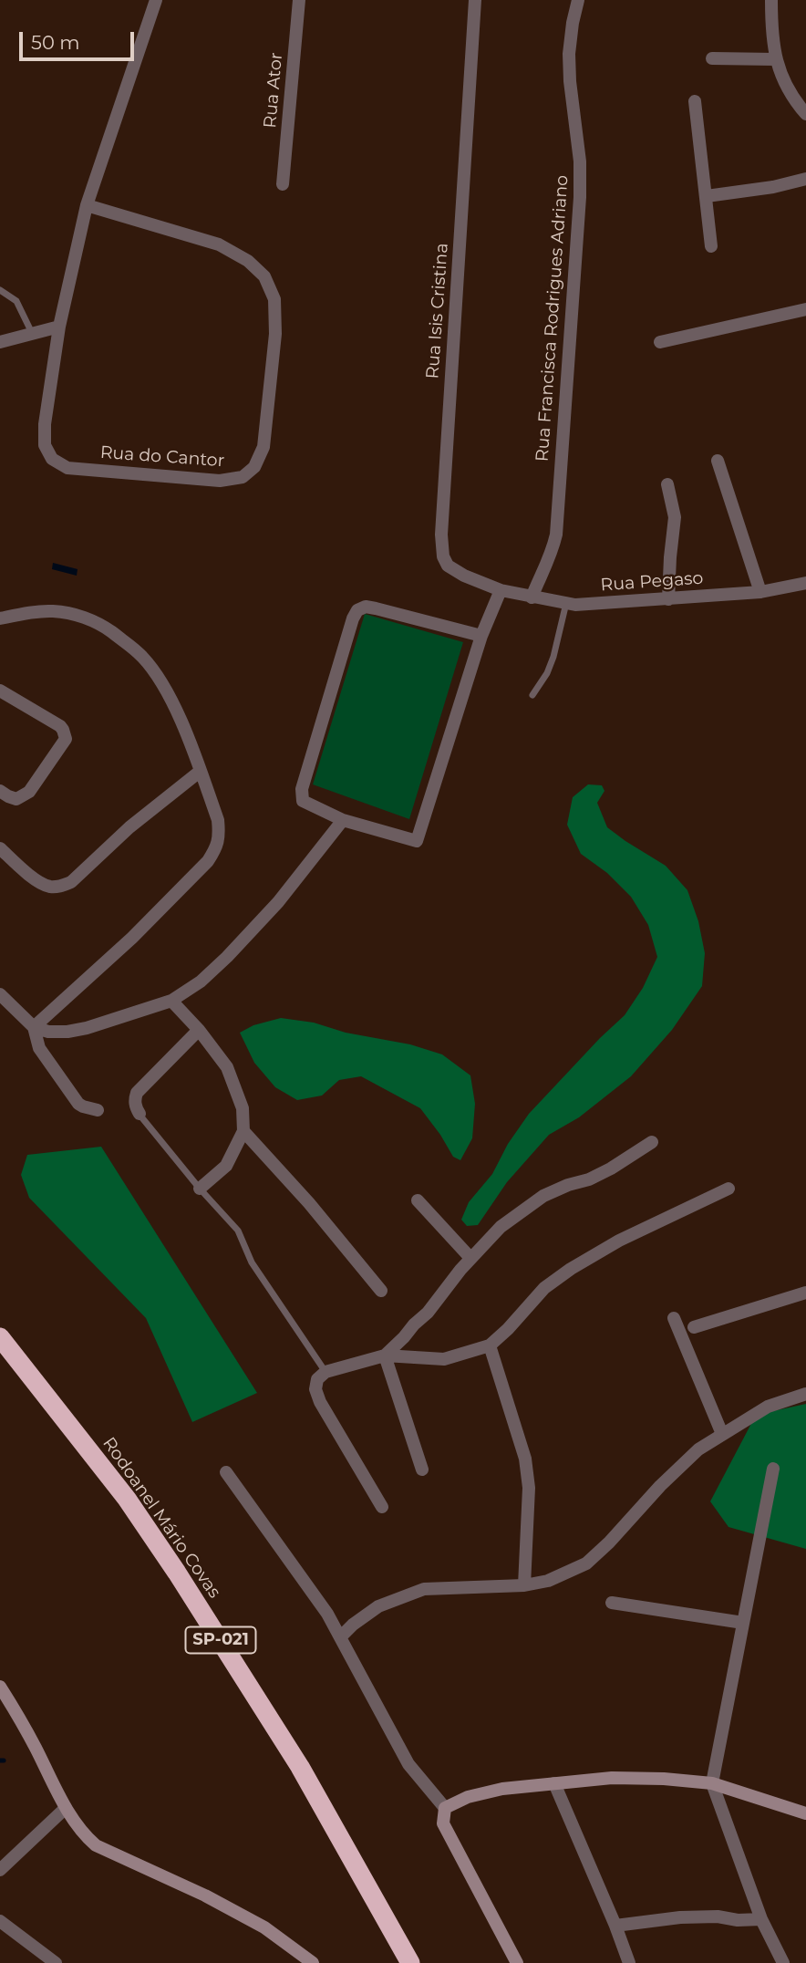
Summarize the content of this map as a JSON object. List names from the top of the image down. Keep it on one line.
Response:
{"streets":{"highway":["Rodoanel Mário Covas","SP-021"],"street":["Rua Ator","Rua Isis Cristina","Rua Francisca Rodrigues Adriano","Rua do Cantor","Rua Pegaso"]},"crossings":[["Rua Isis Cristina","Rua Pegaso"],["Rua Francisca Rodrigues Adriano","Rua Pegaso"]],"scale_bar":"50 m"}
